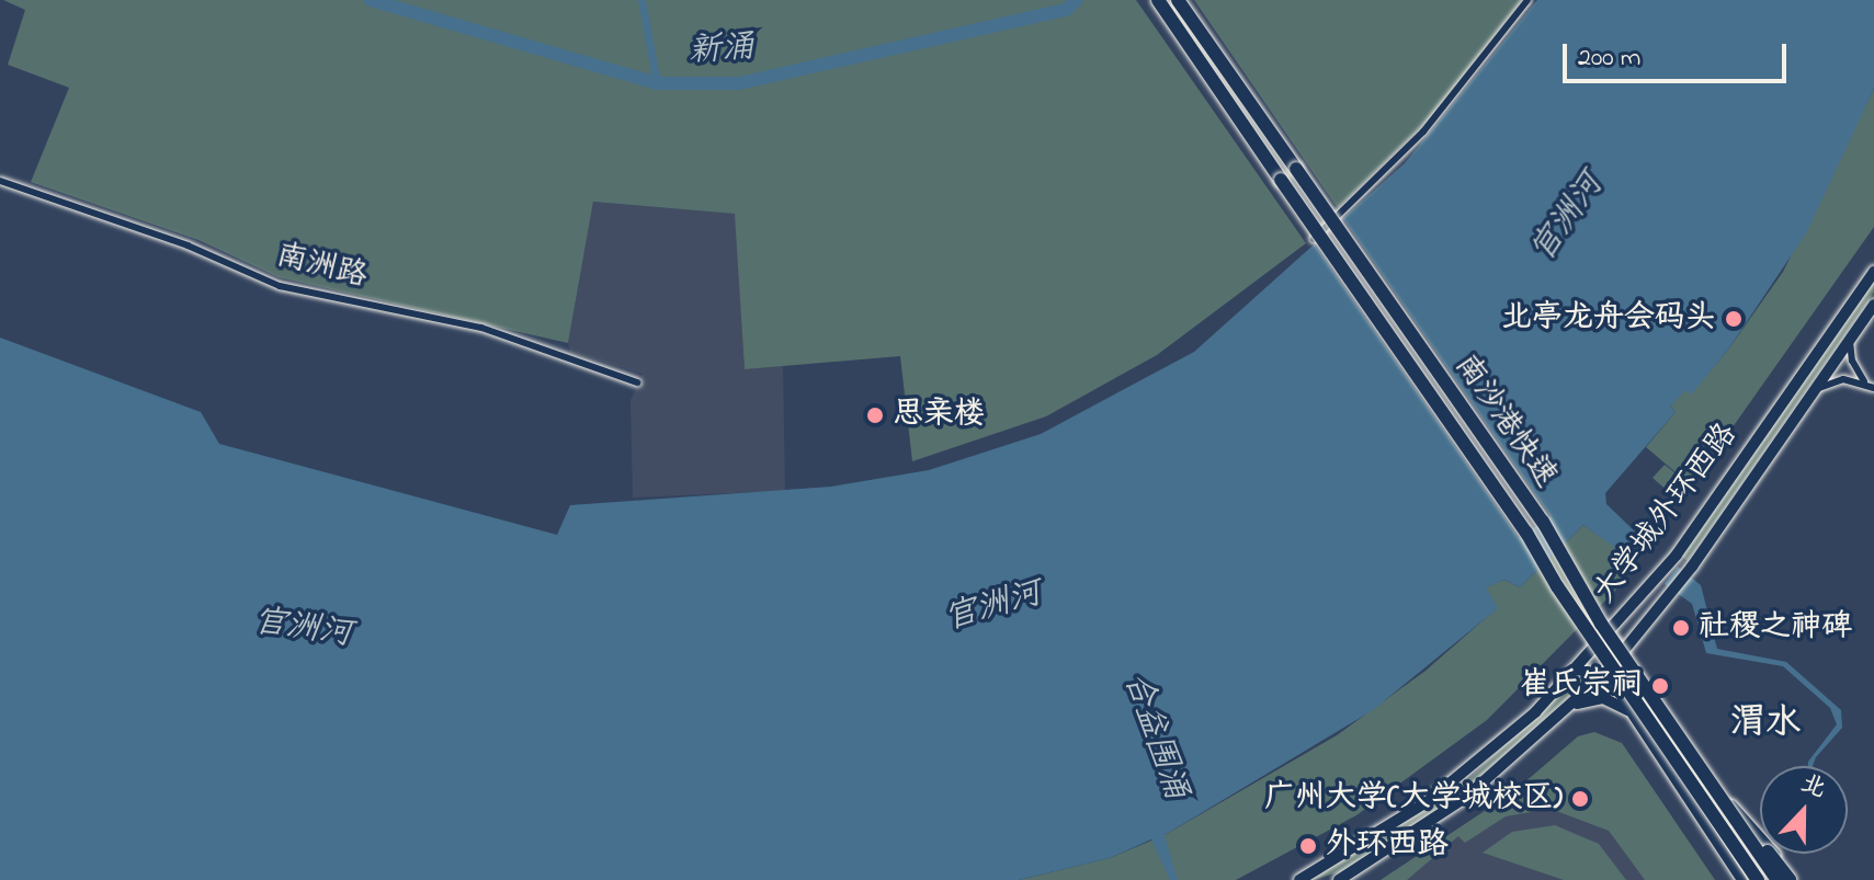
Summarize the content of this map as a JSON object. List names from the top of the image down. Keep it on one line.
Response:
{"streets":{"highway":["南沙港快速"],"main road":["大学城外环西路"],"street":["南洲路"]},"districts":["渭水"],"water":["新涌","官洲河","合益围涌"],"places":["北亭龙舟会码头","思亲楼","社稷之神碑","崔氏宗祠","广州大学(大学城校区)","外环西路"],"scale_bar":"200 m","north":"top"}
